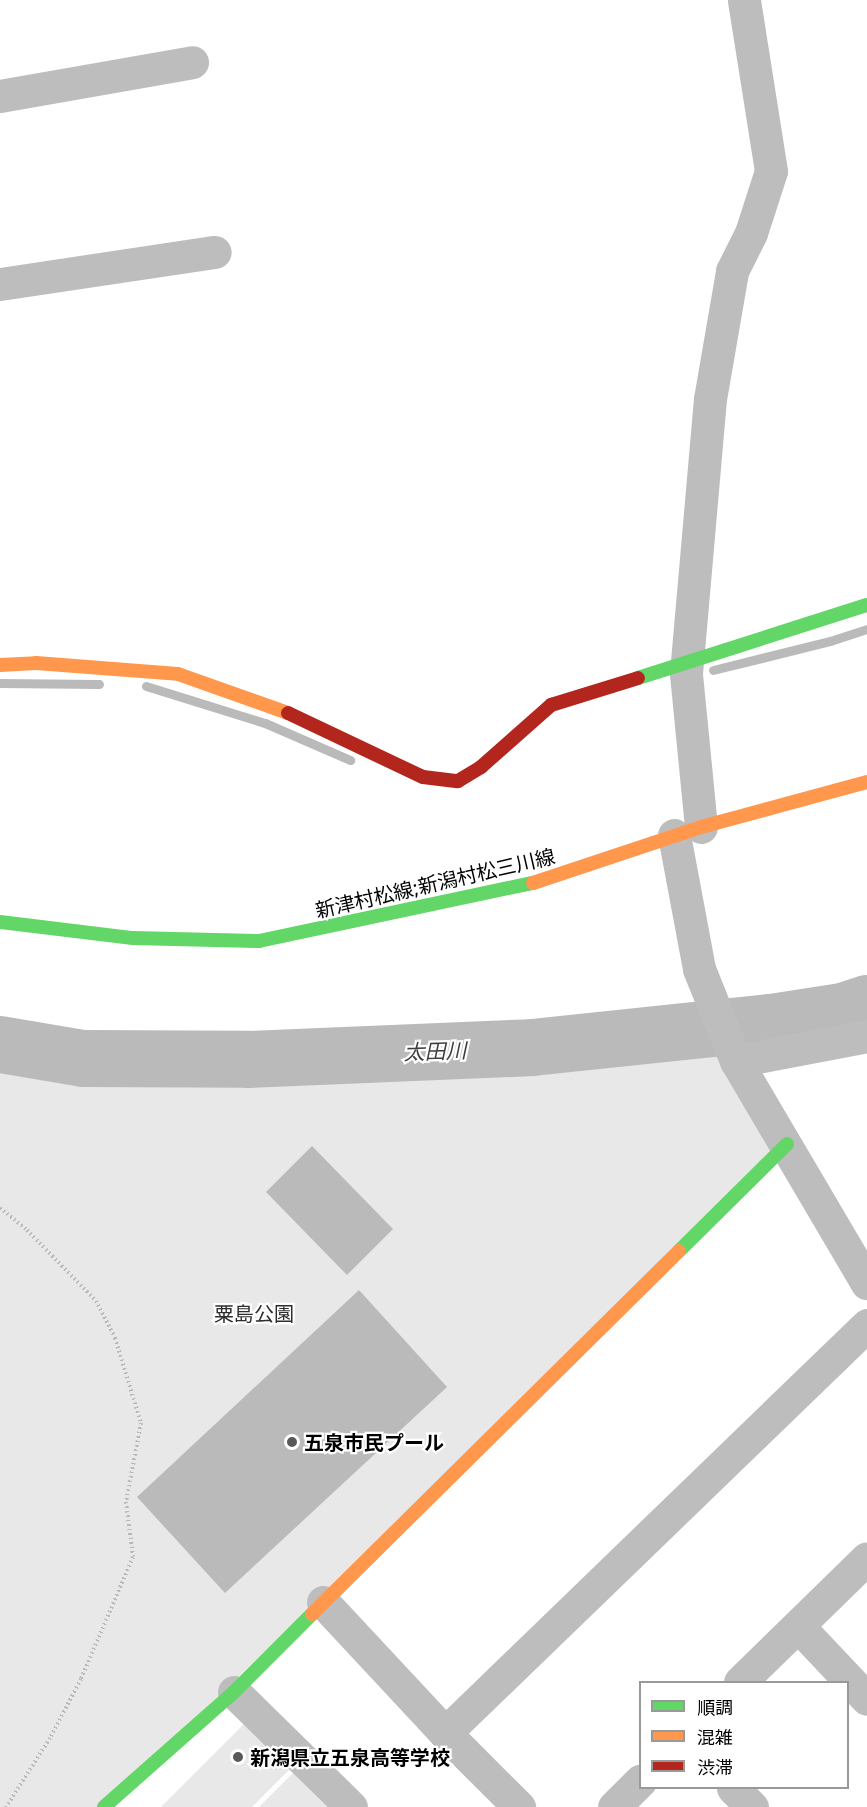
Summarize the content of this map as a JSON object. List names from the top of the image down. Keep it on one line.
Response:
{"streets":{"street":["新津村松線;新潟村松三川線"]},"water":["太田川"],"parks":["粟島公園"],"places":["五泉市民プール","新潟県立五泉高等学校"],"legend":["順調","混雑","渋滞"]}
